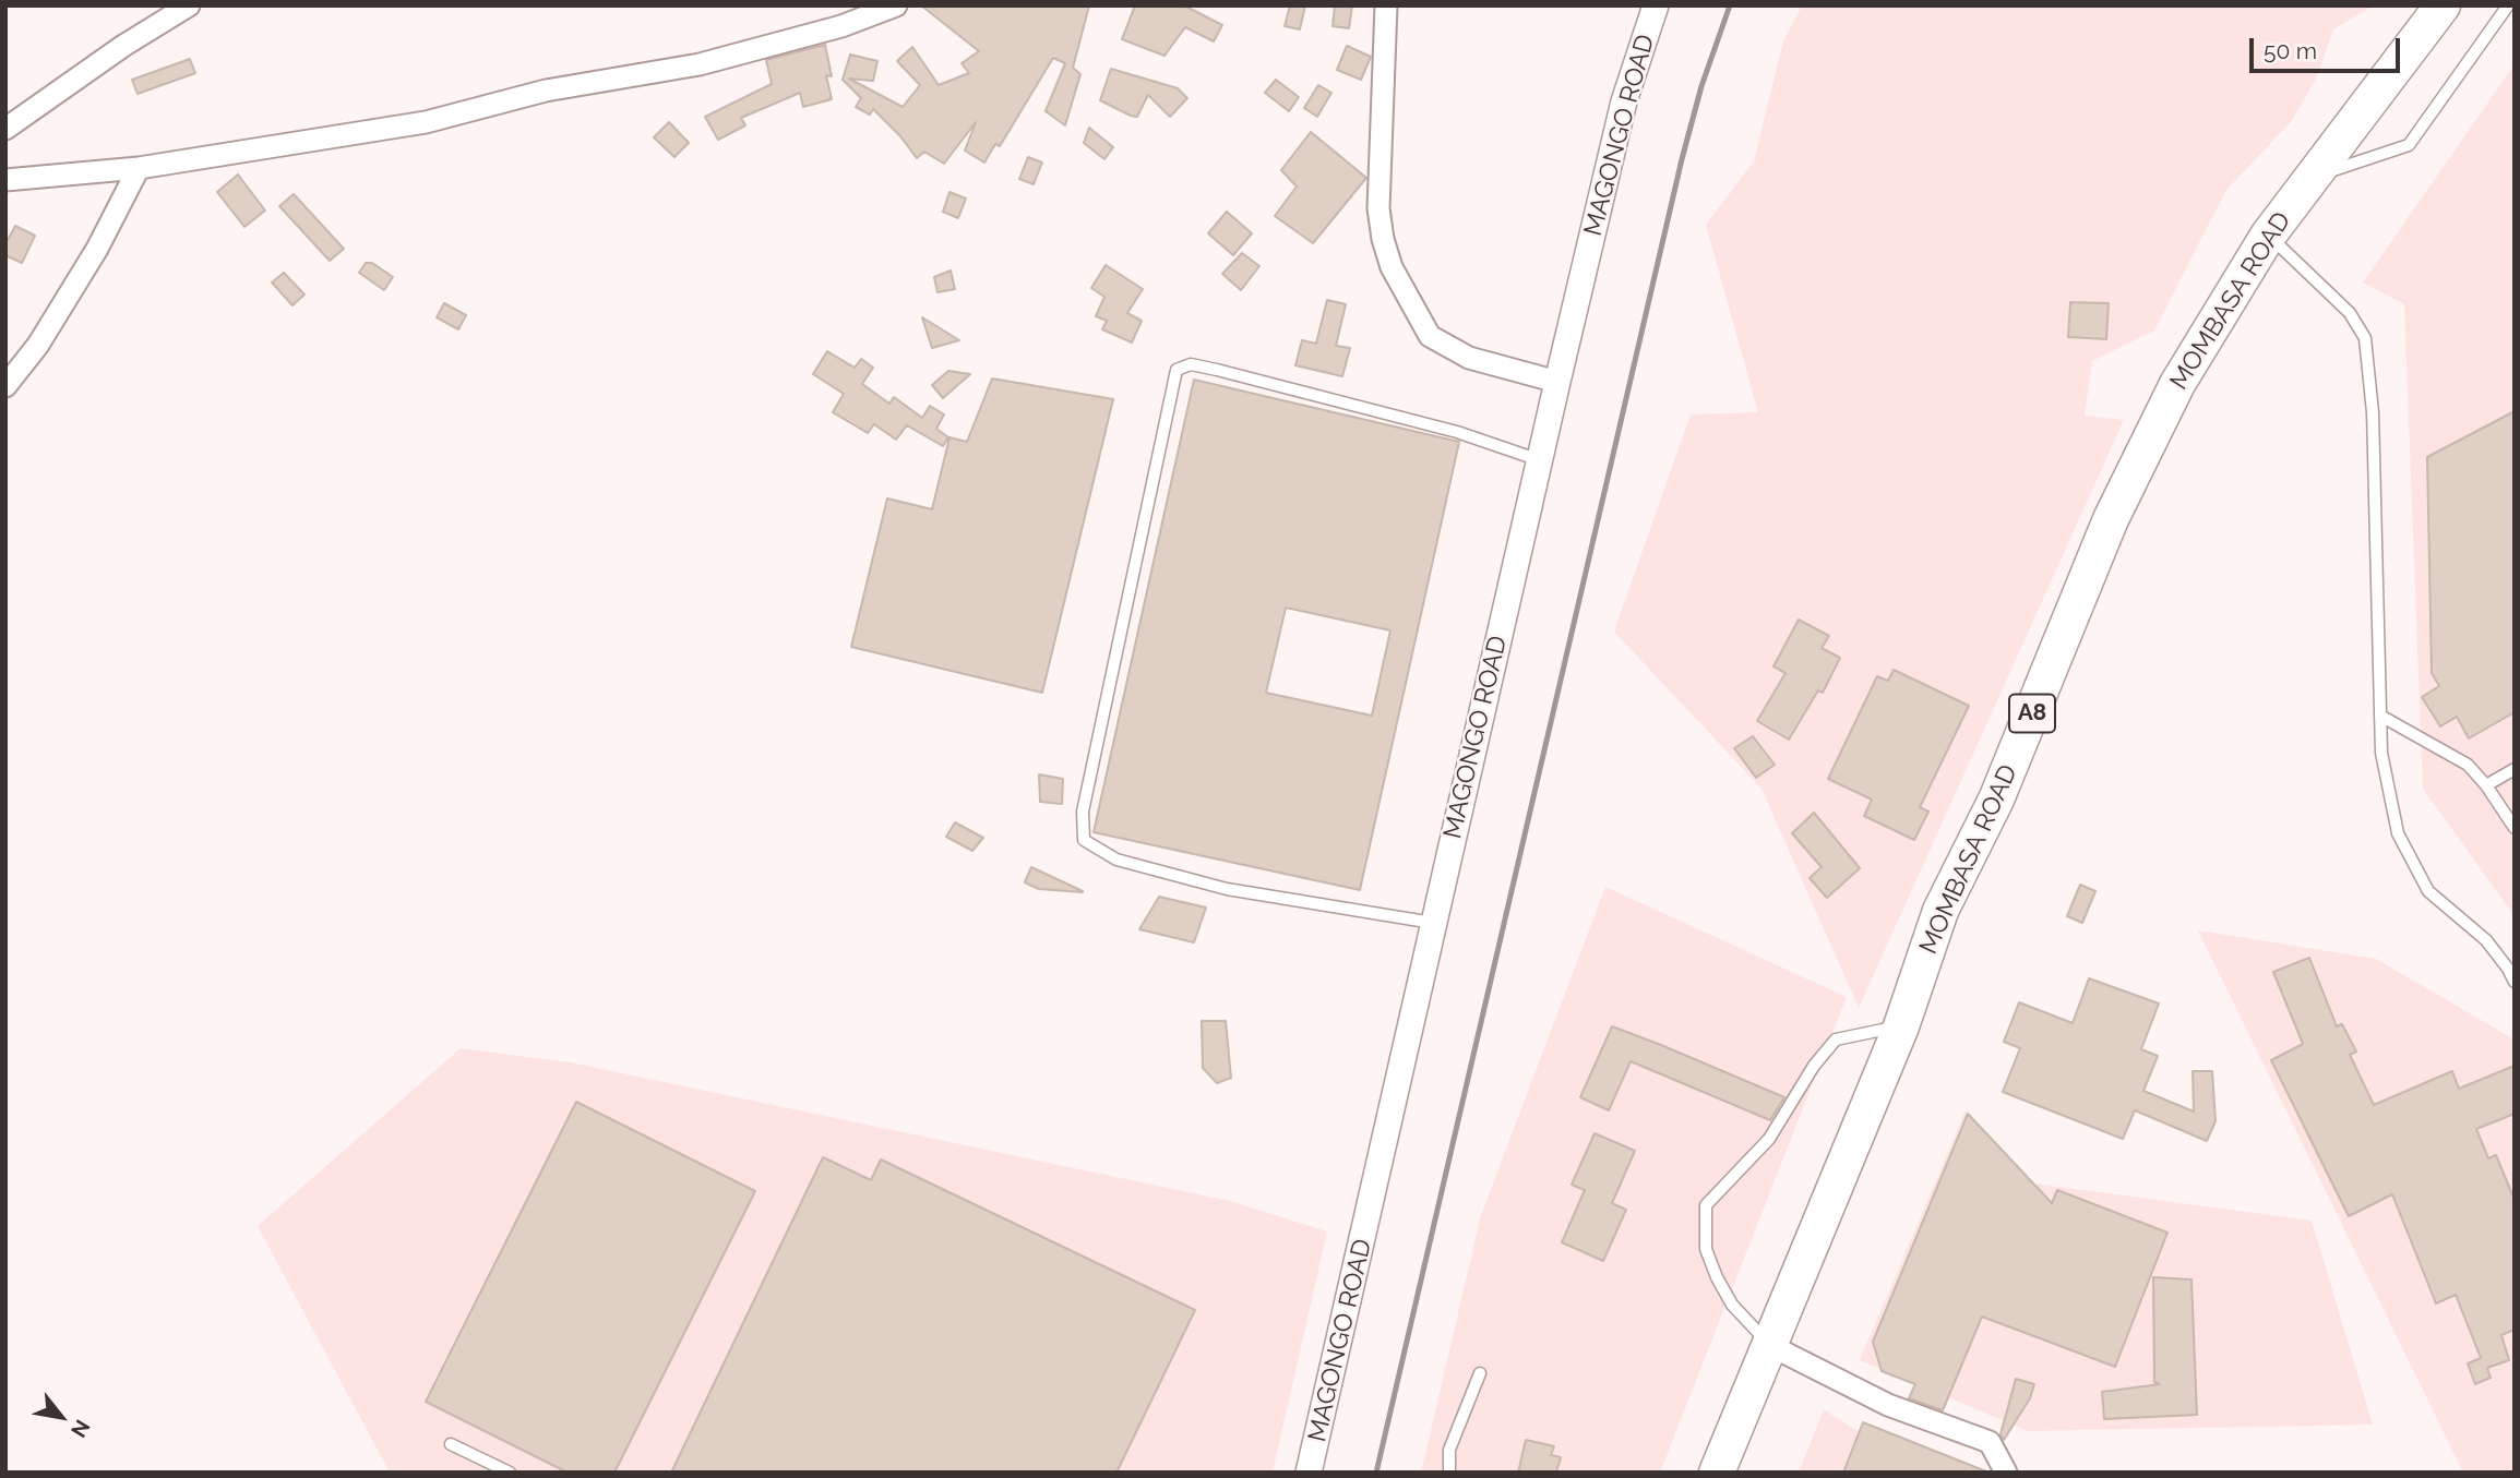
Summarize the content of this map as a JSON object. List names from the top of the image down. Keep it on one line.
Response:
{"streets":{"highway":["MOMBASA ROAD","A8"],"street":["MAGONGO ROAD"]},"scale_bar":"50 m","north":"bottom right"}
